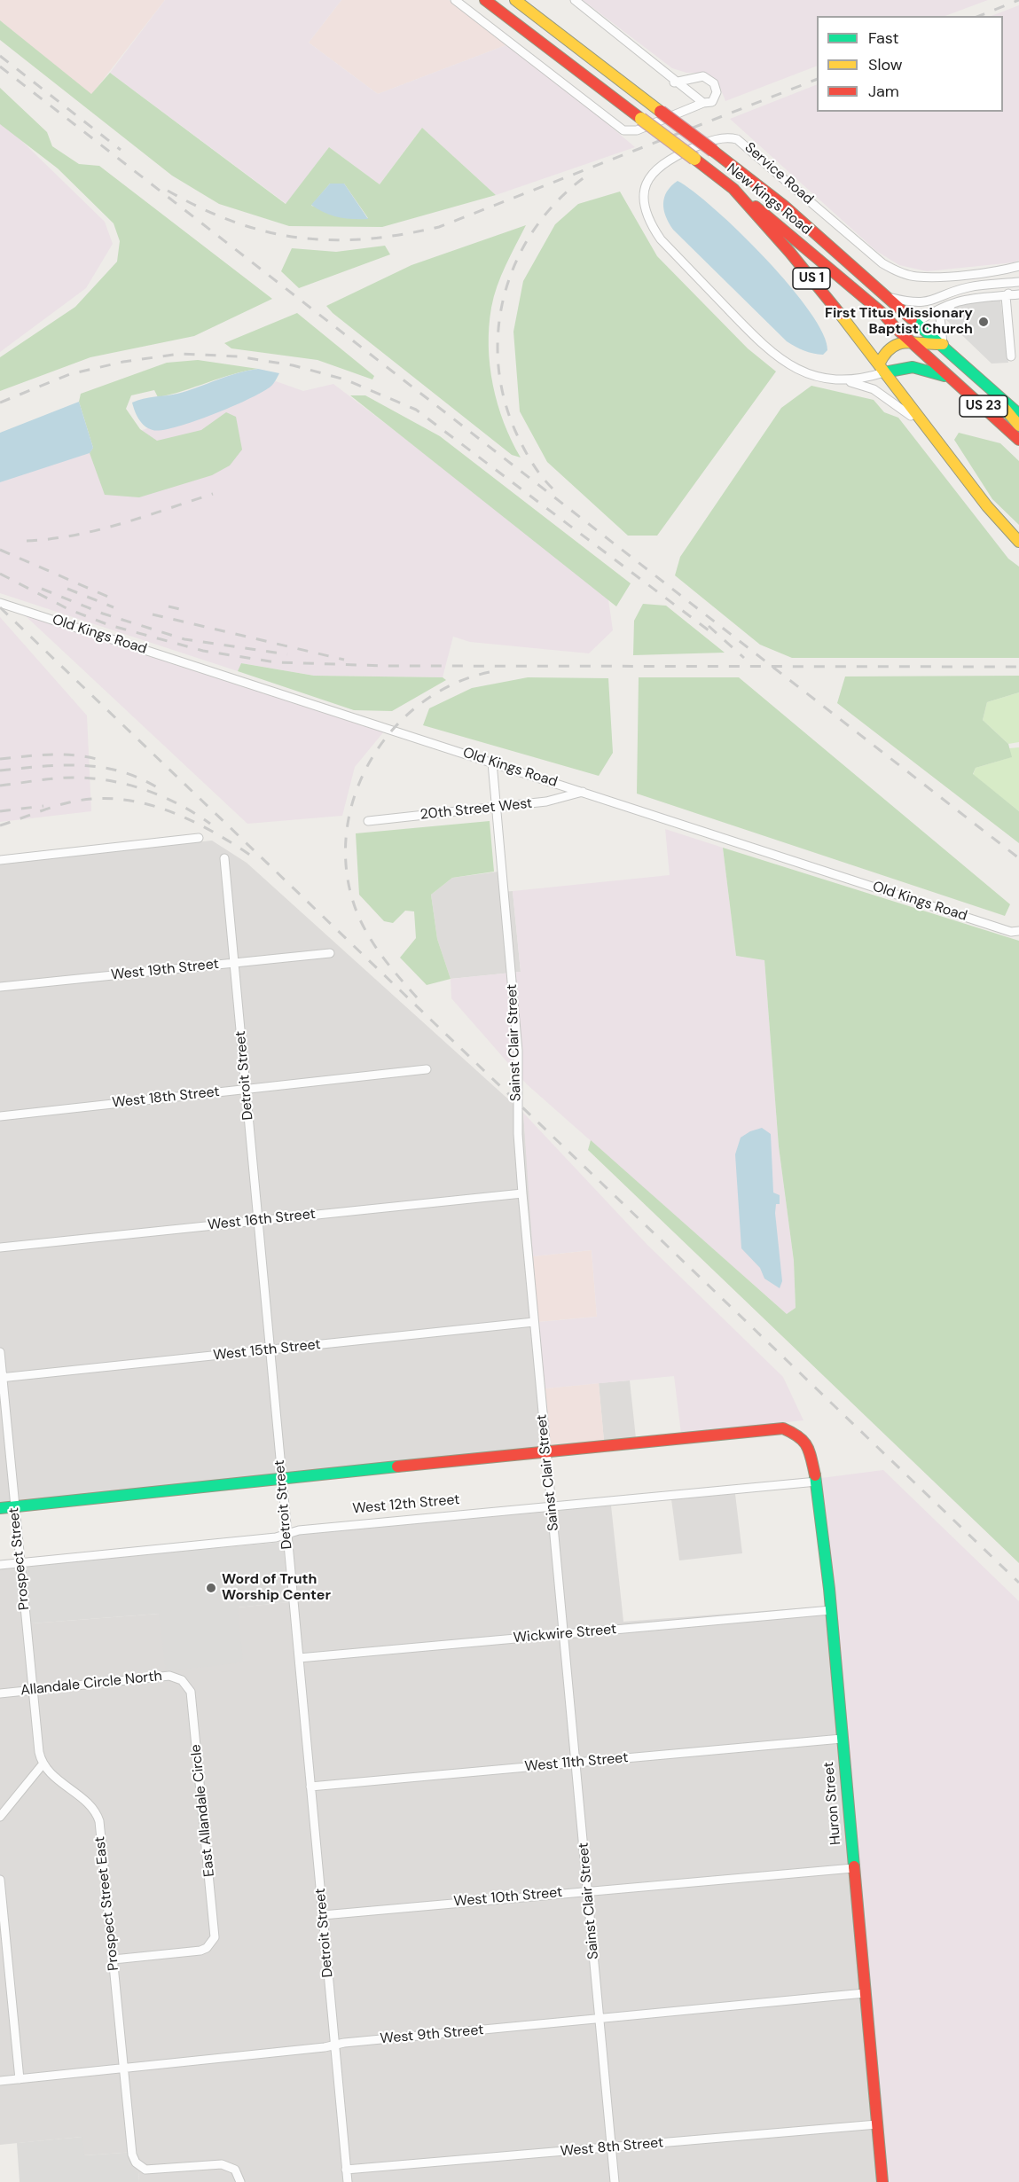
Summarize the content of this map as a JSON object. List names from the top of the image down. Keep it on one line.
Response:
{"streets":{"main road":["New Kings Road","US 1","US 23","Huron Street"],"street":["Service Road","Old Kings Road","20th Street West","West 19th Street","Sainst Clair Street","Detroit Street","West 18th Street","West 16th Street","West 15th Street","West 12th Street","Prospect Street","Wickwire Street","Allandale Circle North","West 11th Street","East Allandale Circle","West 10th Street","Prospect Street East","West 9th Street","West 8th Street"]},"crossings":[["Service Road","US 1"],["New Kings Road","US 1"],["Old Kings Road","20th Street West"],["Old Kings Road","Sainst Clair Street"],["20th Street West","Sainst Clair Street"],["West 19th Street","Detroit Street"],["Sainst Clair Street","West 16th Street"],["Sainst Clair Street","West 15th Street"],["Sainst Clair Street","West 12th Street"],["Sainst Clair Street","Wickwire Street"],["Sainst Clair Street","West 11th Street"],["Sainst Clair Street","Huron Street"],["Sainst Clair Street","West 10th Street"],["Sainst Clair Street","West 9th Street"],["Sainst Clair Street","West 8th Street"],["Detroit Street","West 18th Street"],["Detroit Street","West 16th Street"],["Detroit Street","West 15th Street"],["Detroit Street","West 12th Street"],["Detroit Street","Wickwire Street"],["Detroit Street","West 11th Street"],["Detroit Street","West 10th Street"],["Detroit Street","West 9th Street"],["Detroit Street","West 8th Street"],["West 15th Street","Prospect Street"],["West 12th Street","Prospect Street"],["West 12th Street","Huron Street"],["Prospect Street","Allandale Circle North"],["Prospect Street","Prospect Street East"],["Wickwire Street","Huron Street"],["Allandale Circle North","East Allandale Circle"],["West 11th Street","Huron Street"],["Huron Street","West 10th Street"],["Huron Street","West 9th Street"],["Huron Street","West 8th Street"],["East Allandale Circle","Prospect Street East"],["Prospect Street East","West 9th Street"]],"places":["First Titus Missionary Baptist Church","Word of Truth Worship Center"],"legend":["Fast","Slow","Jam"]}
